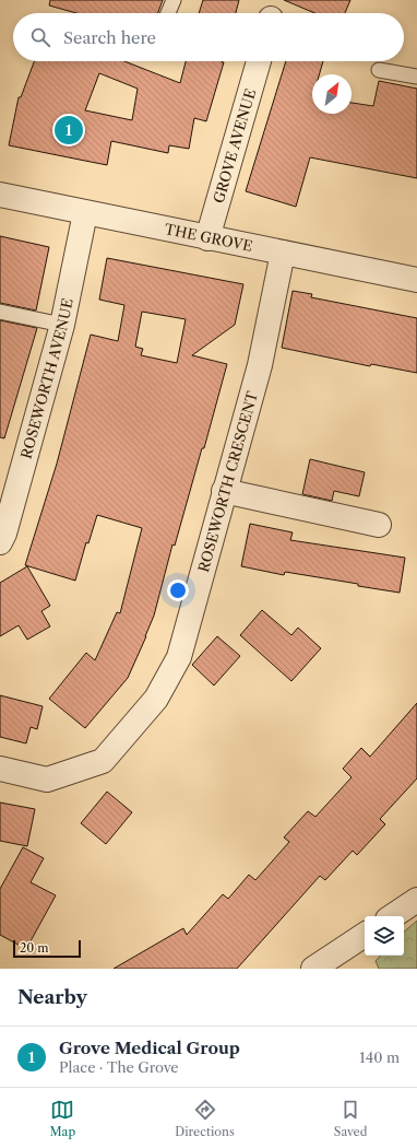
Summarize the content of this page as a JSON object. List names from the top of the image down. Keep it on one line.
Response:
{"streets":{"street":["GROVE AVENUE","THE GROVE","ROSEWORTH AVENUE","ROSEWORTH CRESCENT"]},"crossings":[["GROVE AVENUE","THE GROVE"],["THE GROVE","ROSEWORTH AVENUE"],["THE GROVE","ROSEWORTH CRESCENT"]],"scale_bar":"20 m","north":"top right","page":{"search":"Search here","pins":"1","scale":"20 m","heading":"Nearby","list":[{"mark":"1","name":"Grove Medical Group","note":"Place · The Grove","value":"140 m"}],"nav":["Map","Directions","Saved"]}}
